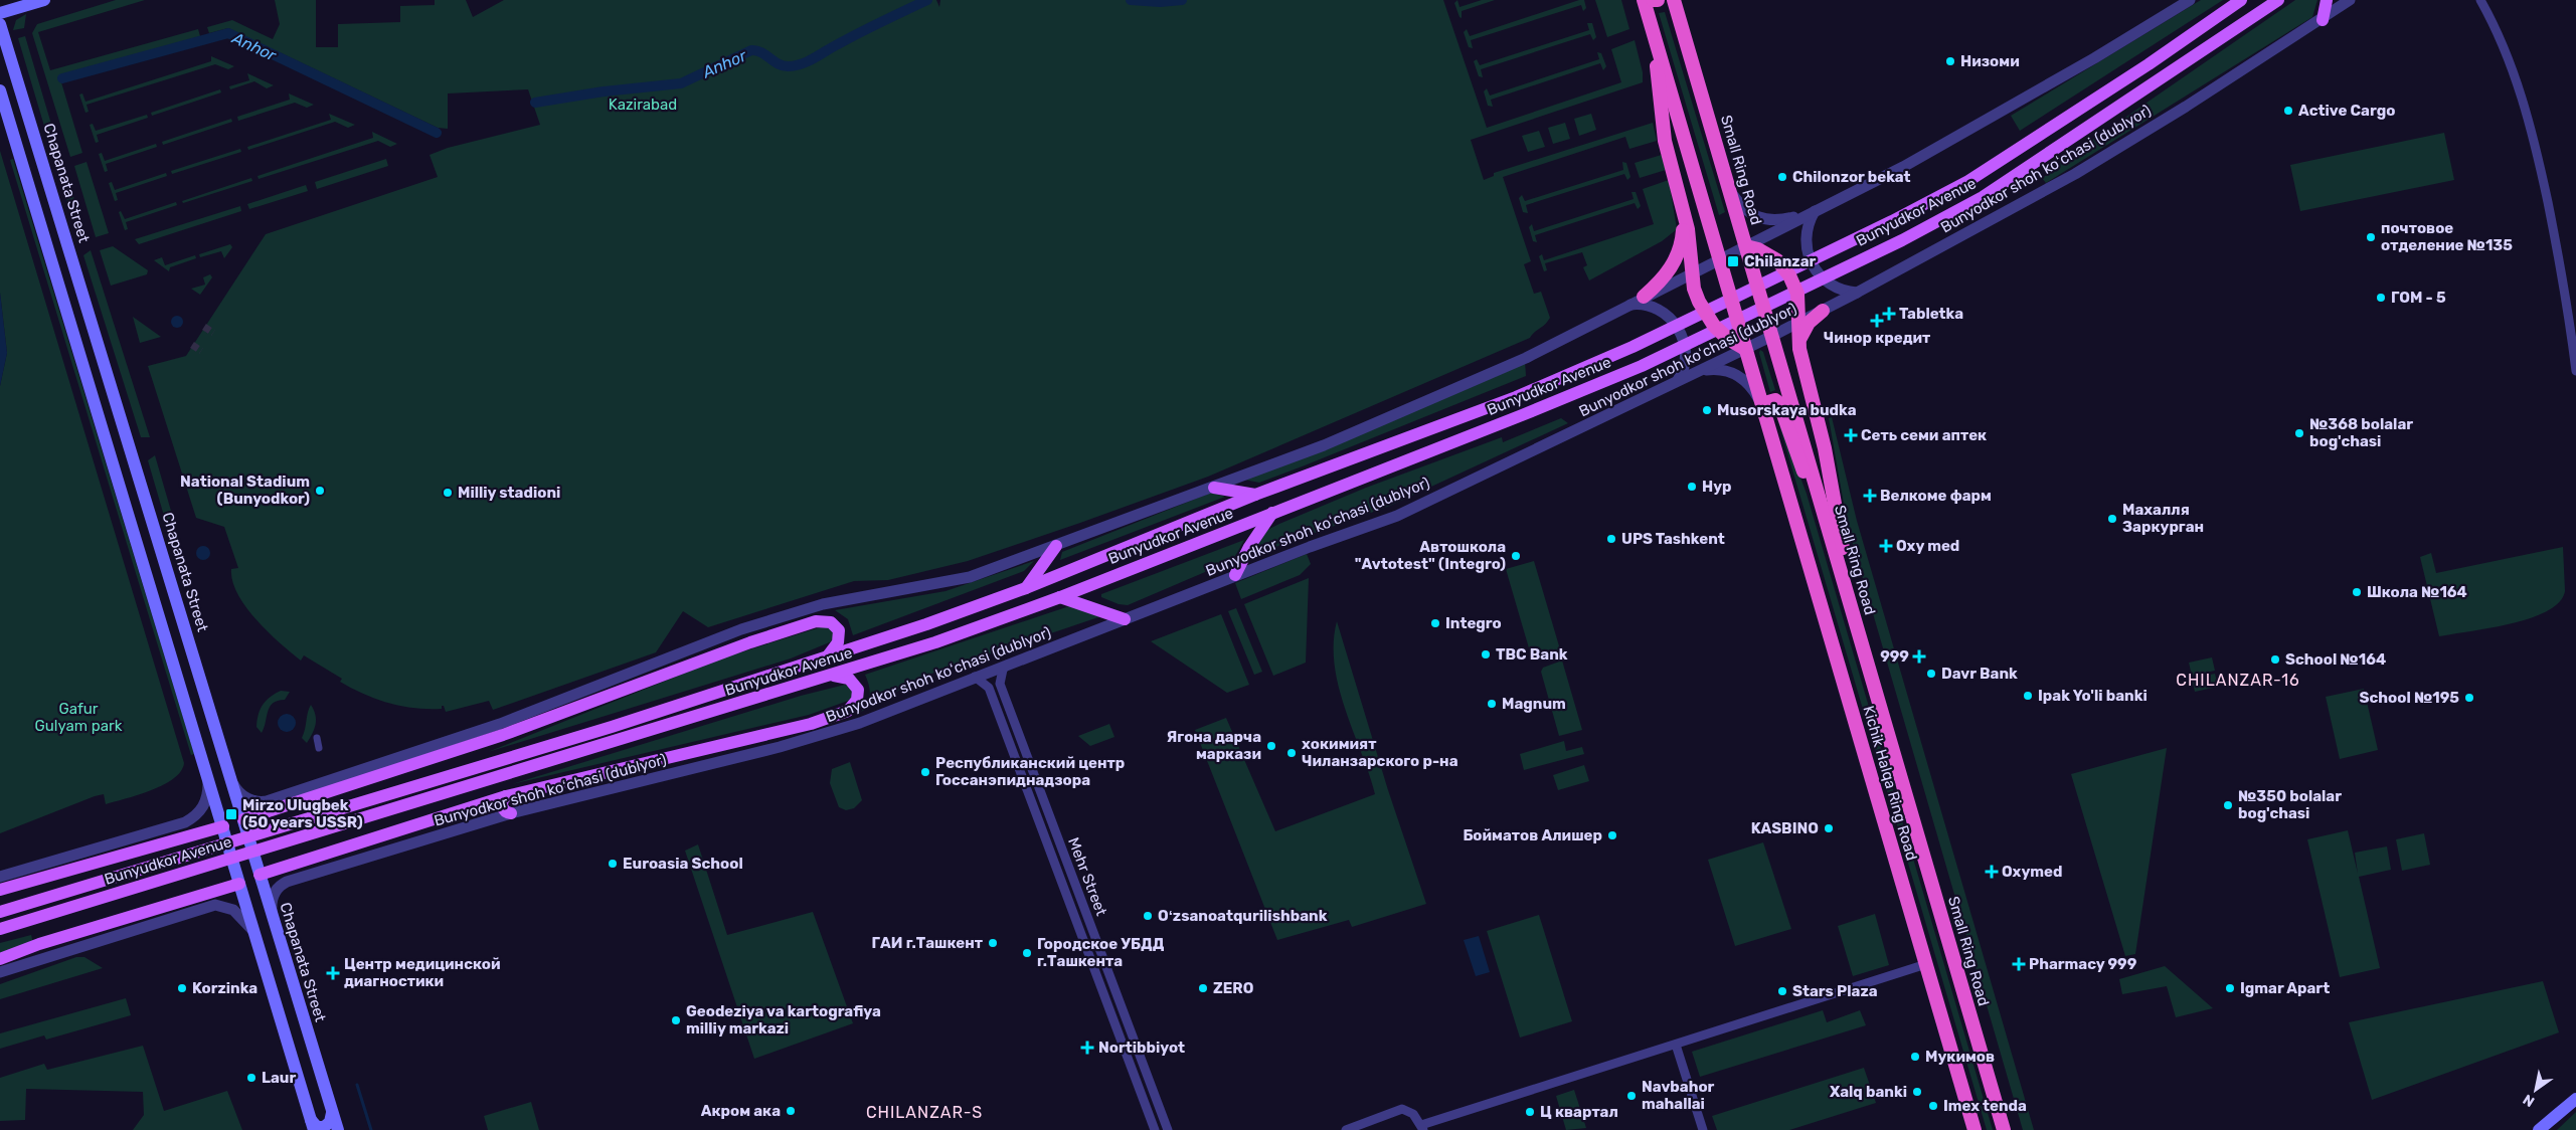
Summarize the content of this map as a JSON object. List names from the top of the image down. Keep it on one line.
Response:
{"streets":{"highway":["Small Ring Road"],"main road":["Chapanata Street","Bunyudkor Avenue"],"street":["Bunyodkor shoh koʻchasi (dublyor)","Mehr Street"]},"crossings":[["Bunyodkor shoh koʻchasi (dublyor)","Small Ring Road"],["Bunyodkor shoh koʻchasi (dublyor)","Chapanata Street"]],"districts":["CHILANZAR-16","CHILANZAR-S"],"water":["Anhor"],"parks":["Kazirabad","Gafur Gulyam park"],"places":{"other":["Низоми","Active Cargo","Chilonzor bekat","почтовое отделение №135","ГОМ - 5","Musorskaya budka","№368 bolalar bog'chasi","Нур","National Stadium (Bunyodkor)","Milliy stadioni","Махалля Заркурган","UPS Tashkent","Автошкола \"Avtotest\" (Integro)","Школа №164","Integro","TBC Bank","School №164","Davr Bank","Ipak Yo'li banki","School №195","Magnum","Ягона дарча маркази","хокимият Чиланзарского р-на","Республиканский центр Госсанэпиднадзора","№350 bolalar bog'chasi","KASBINO","Бойматов Алишер","Euroasia School","Oʻzsanoatqurilishbank","ГАИ г.Ташкент","Городское УБДД г.Ташкента","Korzinka","ZERO","Igmar Apart","Stars Plaza","Geodeziya va kartografiya milliy markazi","Мукимов","Laur","Xalq banki","Navbahor mahallai","Imex tenda","Акром ака","Ц квартал"],"transit":["Chilanzar","Mirzo Ulugbek (50 years USSR)"],"health":["Tabletka","Чинор кредит","Сеть семи аптек","Велкоме фарм","Oxy med","999","Oxymed","Pharmacy 999","Центр медицинской диагностики","Nortibbiyot"]},"north":"bottom left"}
